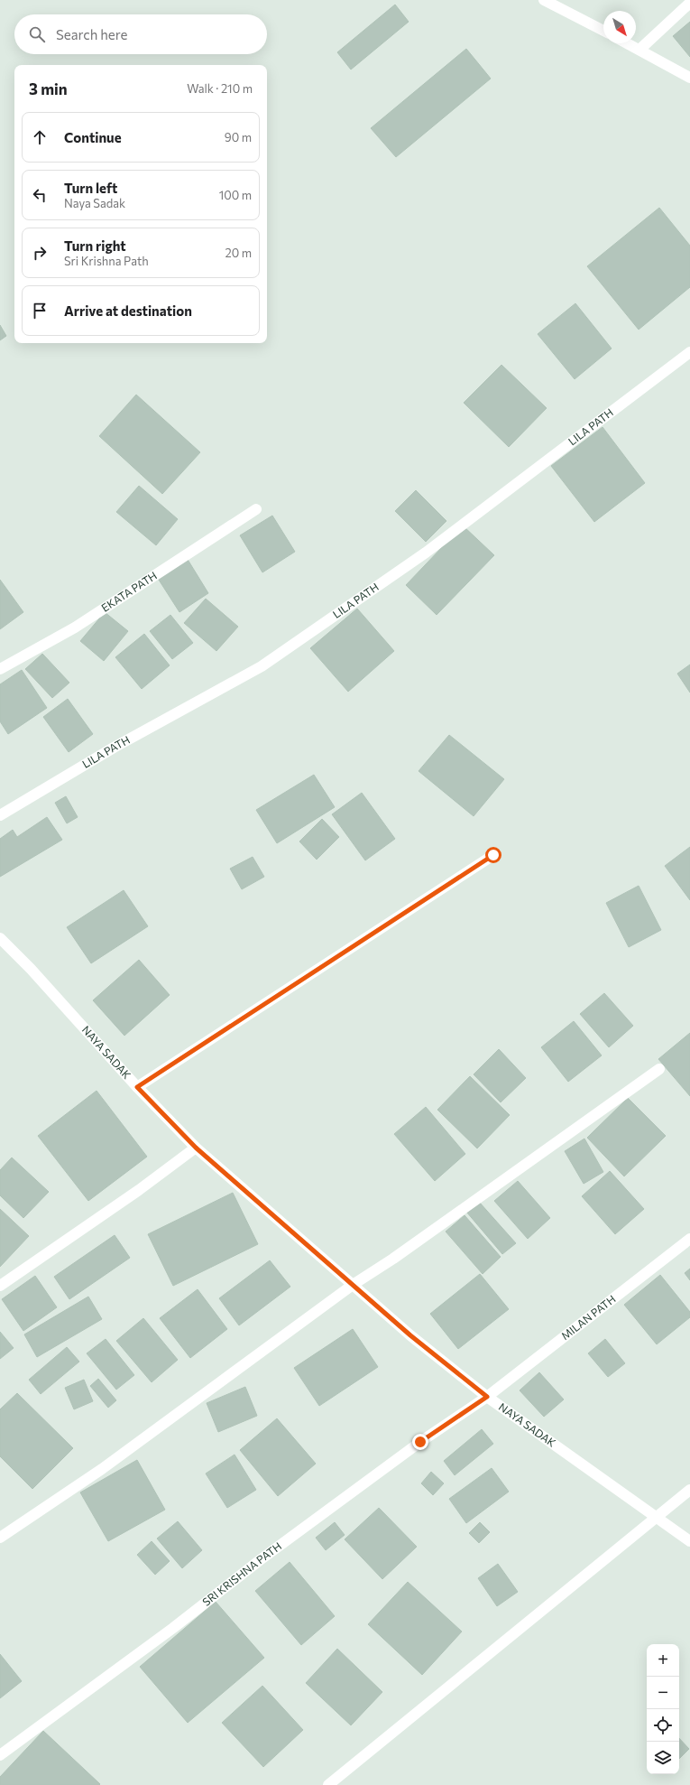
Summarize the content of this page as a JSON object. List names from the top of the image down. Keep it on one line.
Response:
{"streets":{"street":["LILA PATH","EKATA PATH","NAYA SADAK","MILAN PATH","SRI KRISHNA PATH"]},"crossings":[["NAYA SADAK","MILAN PATH"],["NAYA SADAK","SRI KRISHNA PATH"],["MILAN PATH","SRI KRISHNA PATH"]],"north":"bottom right","page":{"search":"Search here","heading":["3 min","Walk · 210 m"],"list":[["Continue","90 m"],["Turn left","Naya Sadak","100 m"],["Turn right","Sri Krishna Path","20 m"],"Arrive at destination"],"map_buttons":["+","−"]}}
